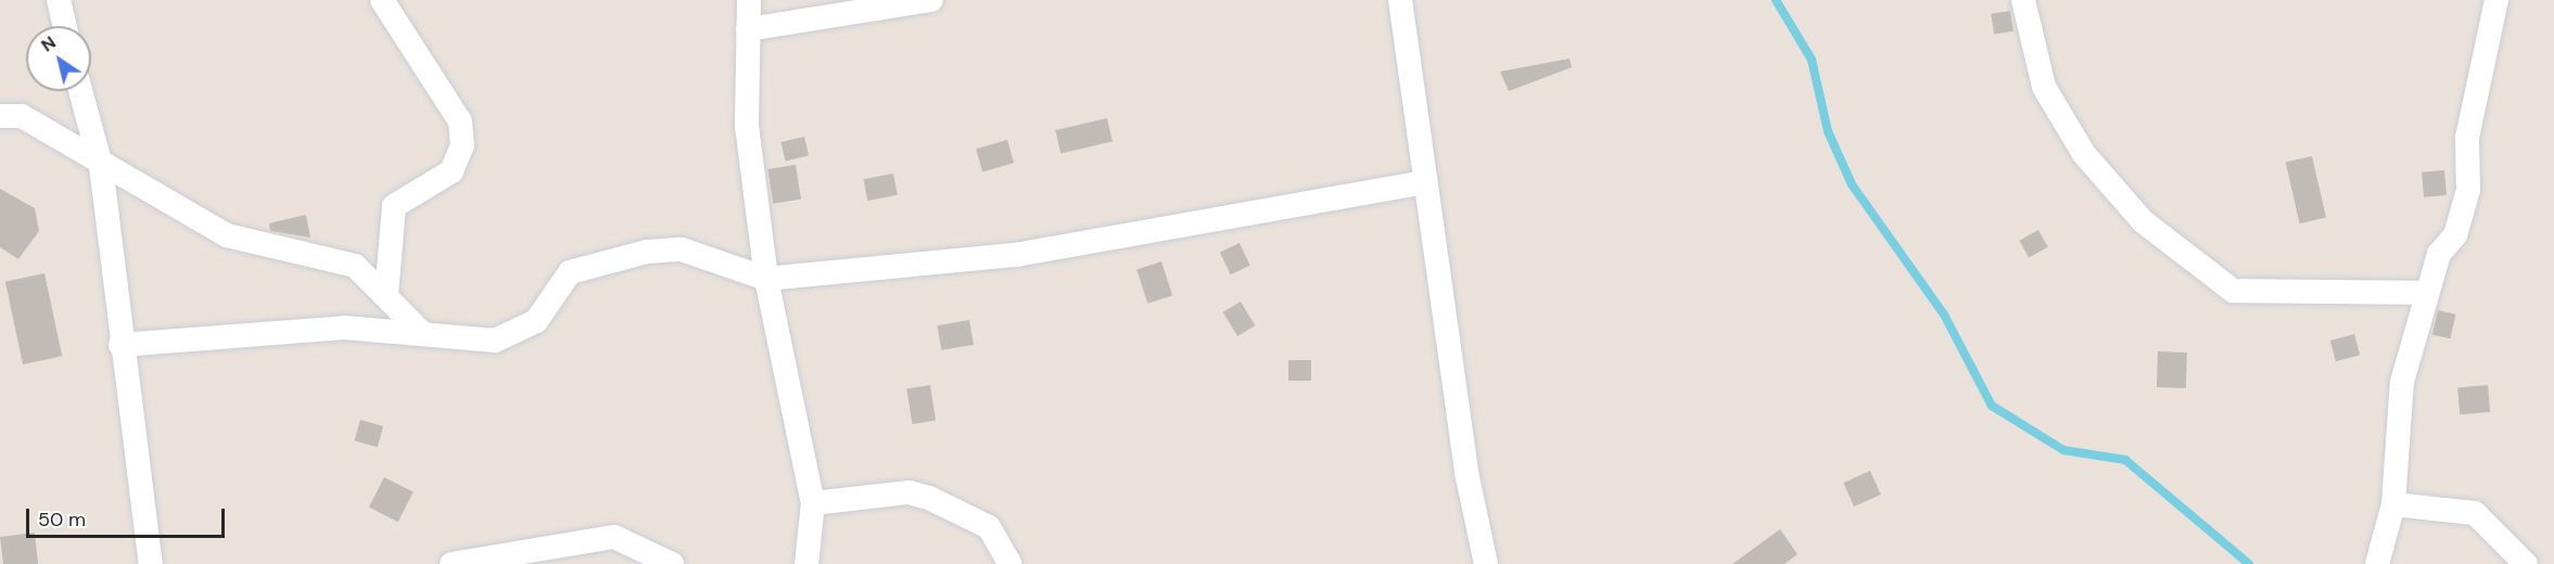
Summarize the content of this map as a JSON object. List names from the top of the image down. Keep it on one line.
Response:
{"scale_bar":"50 m","north":"top left"}
